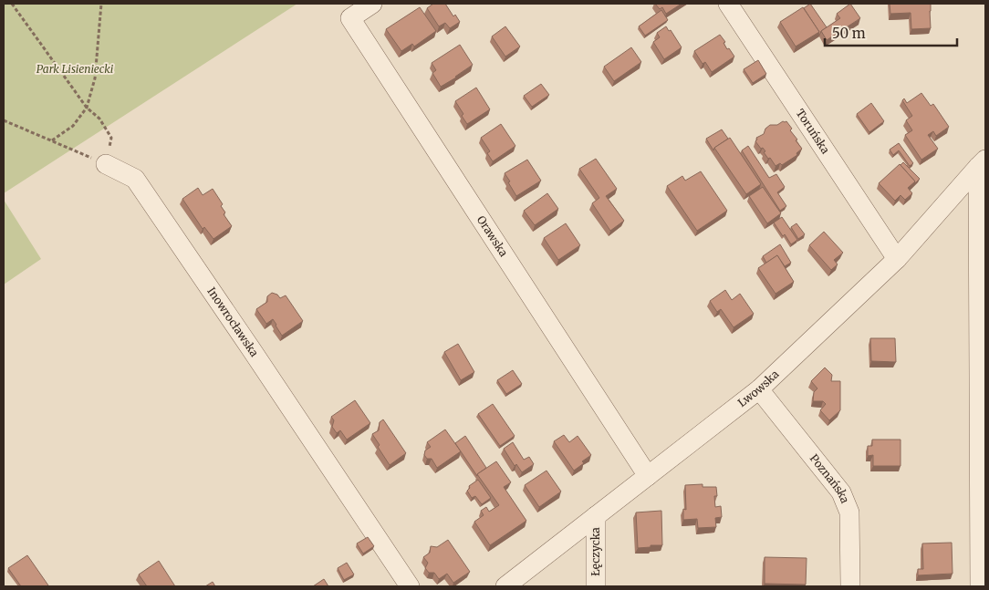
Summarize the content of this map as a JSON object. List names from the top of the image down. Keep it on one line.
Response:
{"streets":{"street":["Toruńska","Orawska","Inowrocławska","Lwowska","Poznańska","Łęczycka"]},"crossings":[["Toruńska","Lwowska"],["Orawska","Lwowska"],["Lwowska","Poznańska"],["Lwowska","Łęczycka"]],"parks":["Park Lisieniecki"],"scale_bar":"50 m"}
